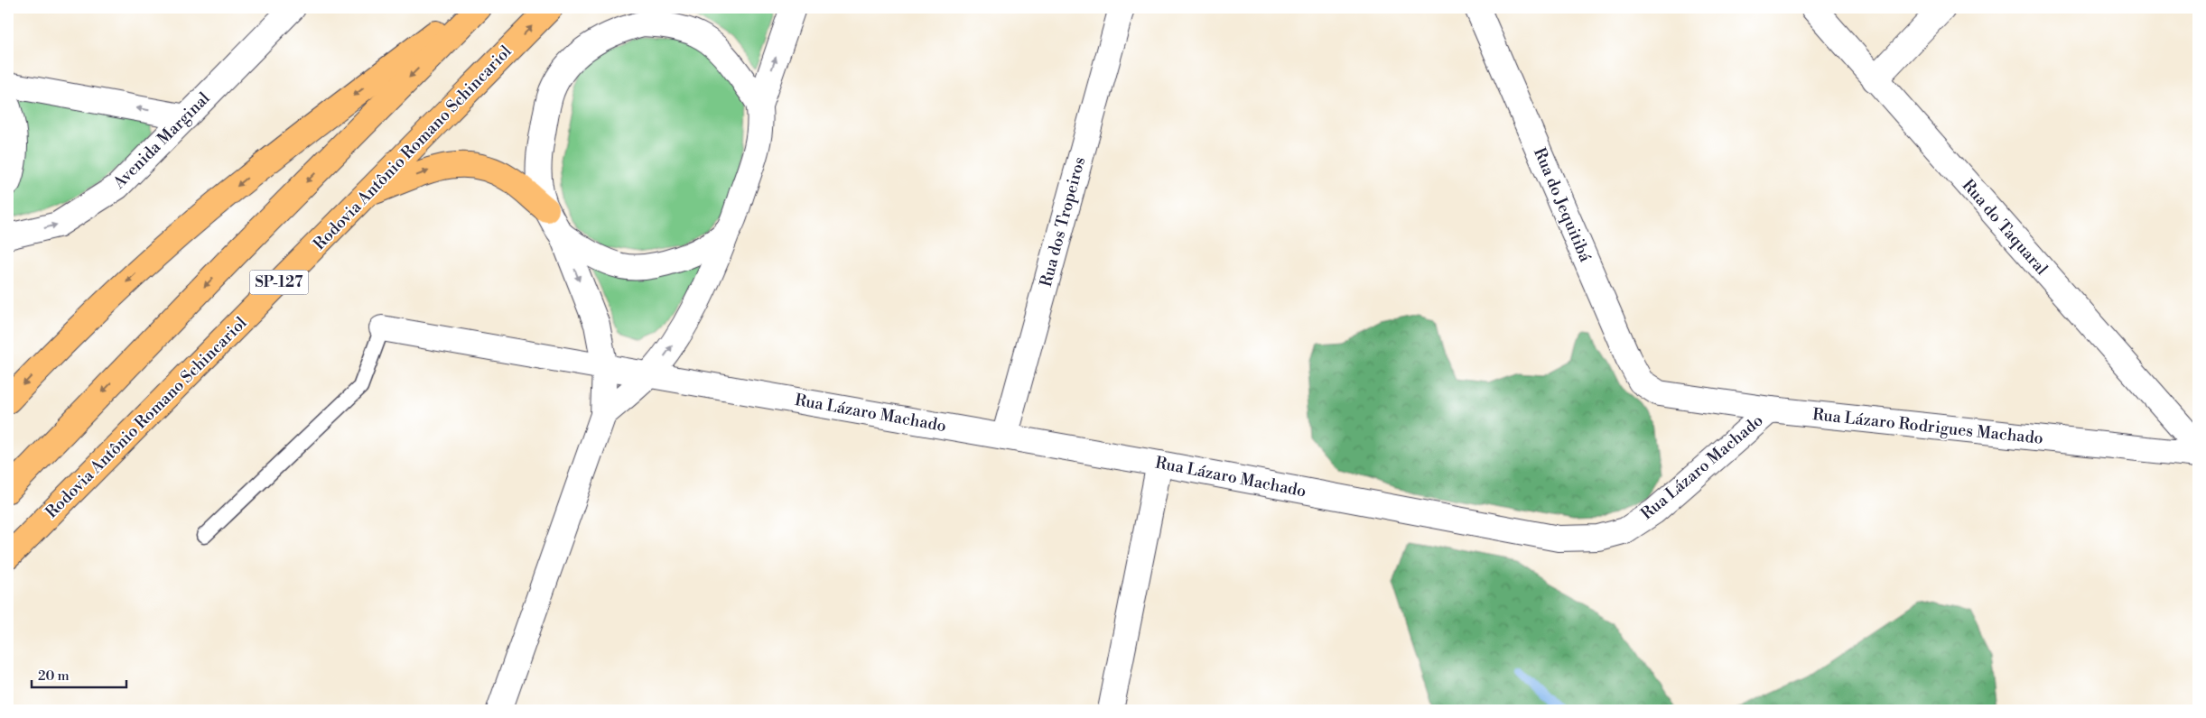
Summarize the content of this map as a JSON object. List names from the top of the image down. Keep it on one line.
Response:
{"streets":{"highway":["Rodovia Antônio Romano Schincariol","SP-127"],"street":["Avenida Marginal","Rua do Jequitibá","Rua dos Tropeiros","Rua do Taquaral","Rua Lázaro Machado","Rua Lázaro Rodrigues Machado"]},"crossings":[["Rua do Jequitibá","Rua Lázaro Rodrigues Machado"],["Rua dos Tropeiros","Rua Lázaro Machado"],["Rua Lázaro Machado","Rua Lázaro Rodrigues Machado"]],"one_way":["Avenida Marginal"],"scale_bar":"20 m"}
